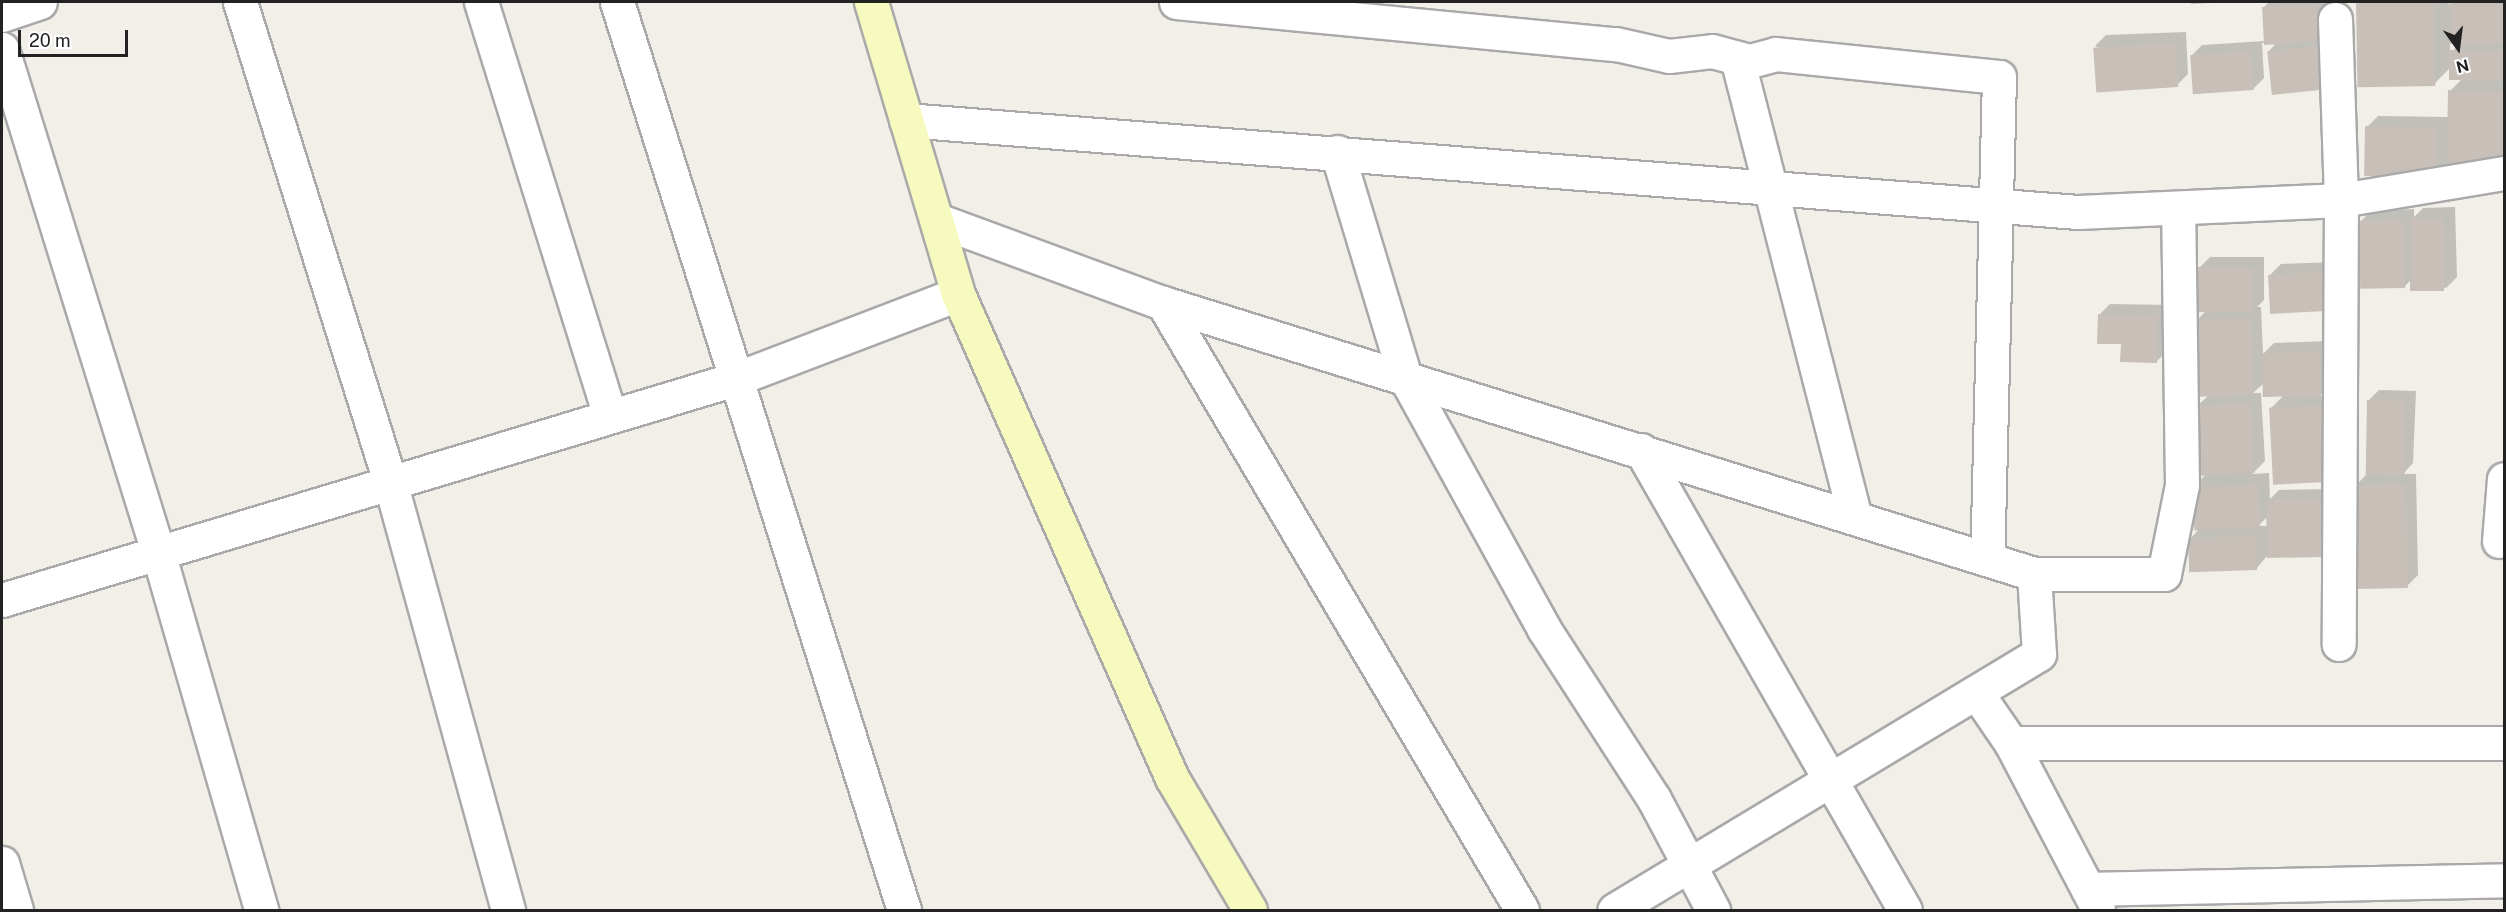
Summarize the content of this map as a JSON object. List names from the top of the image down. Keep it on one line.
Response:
{"scale_bar":"20 m","north":"bottom"}
